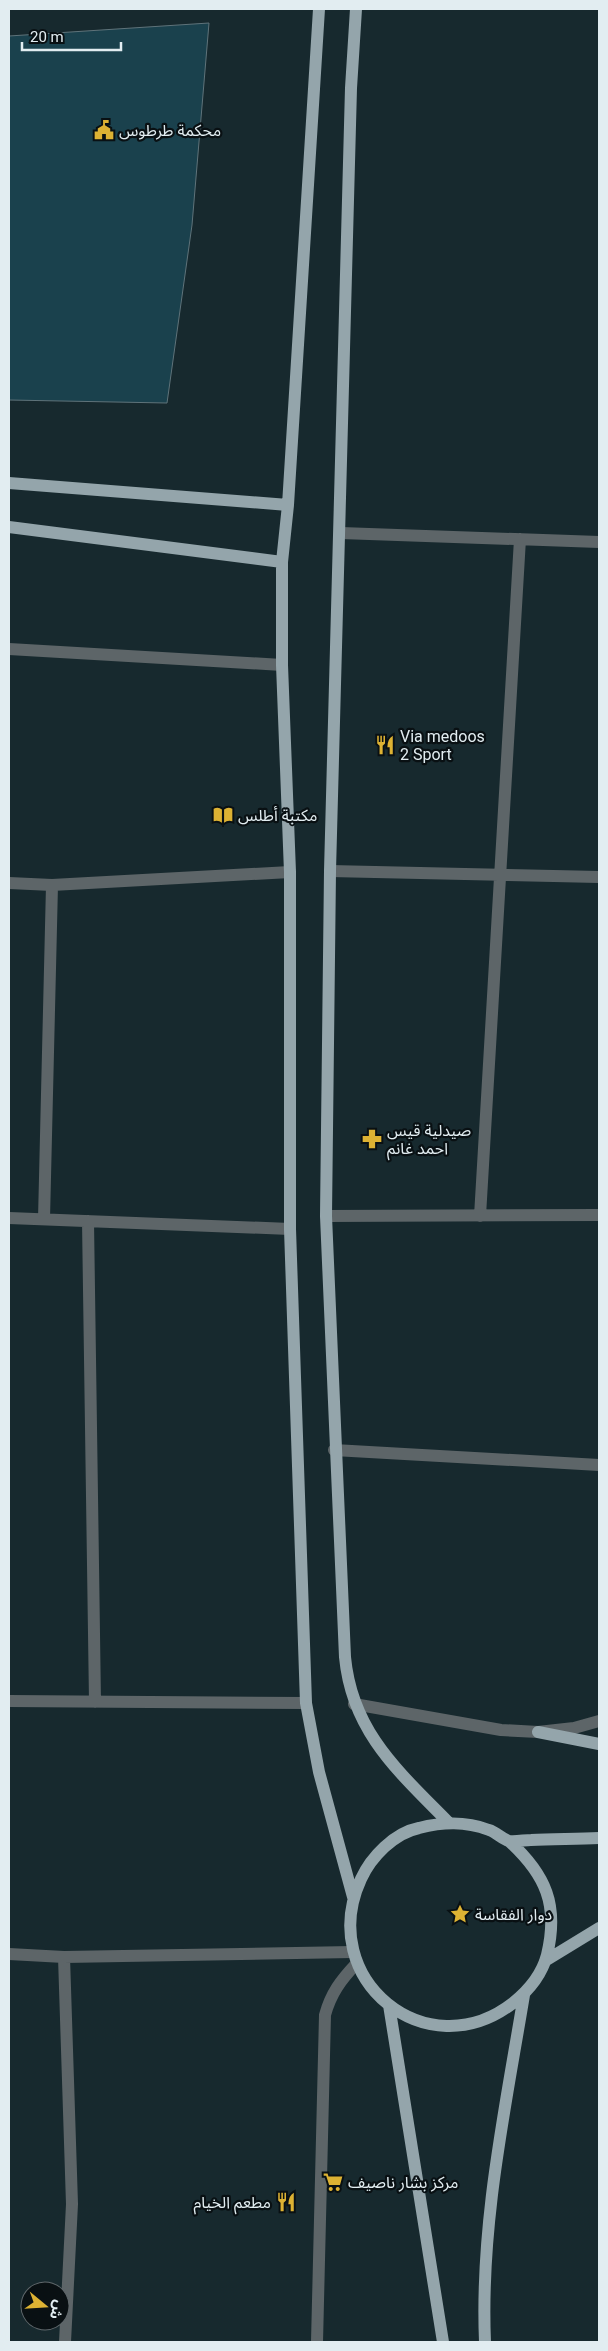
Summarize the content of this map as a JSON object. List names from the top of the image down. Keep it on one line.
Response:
{"places":{"public building":["محكمة طرطوس"],"restaurant":["Via medoos 2 Sport","مطعم الخيام"],"library":["مكتبة أطلس"],"pharmacy":["صيدلية قيس احمد غانم"],"place":["دوار الفقاسة"],"supermarket":["مركز بشار ناصيف"]},"scale_bar":"20 m","north":"right"}
